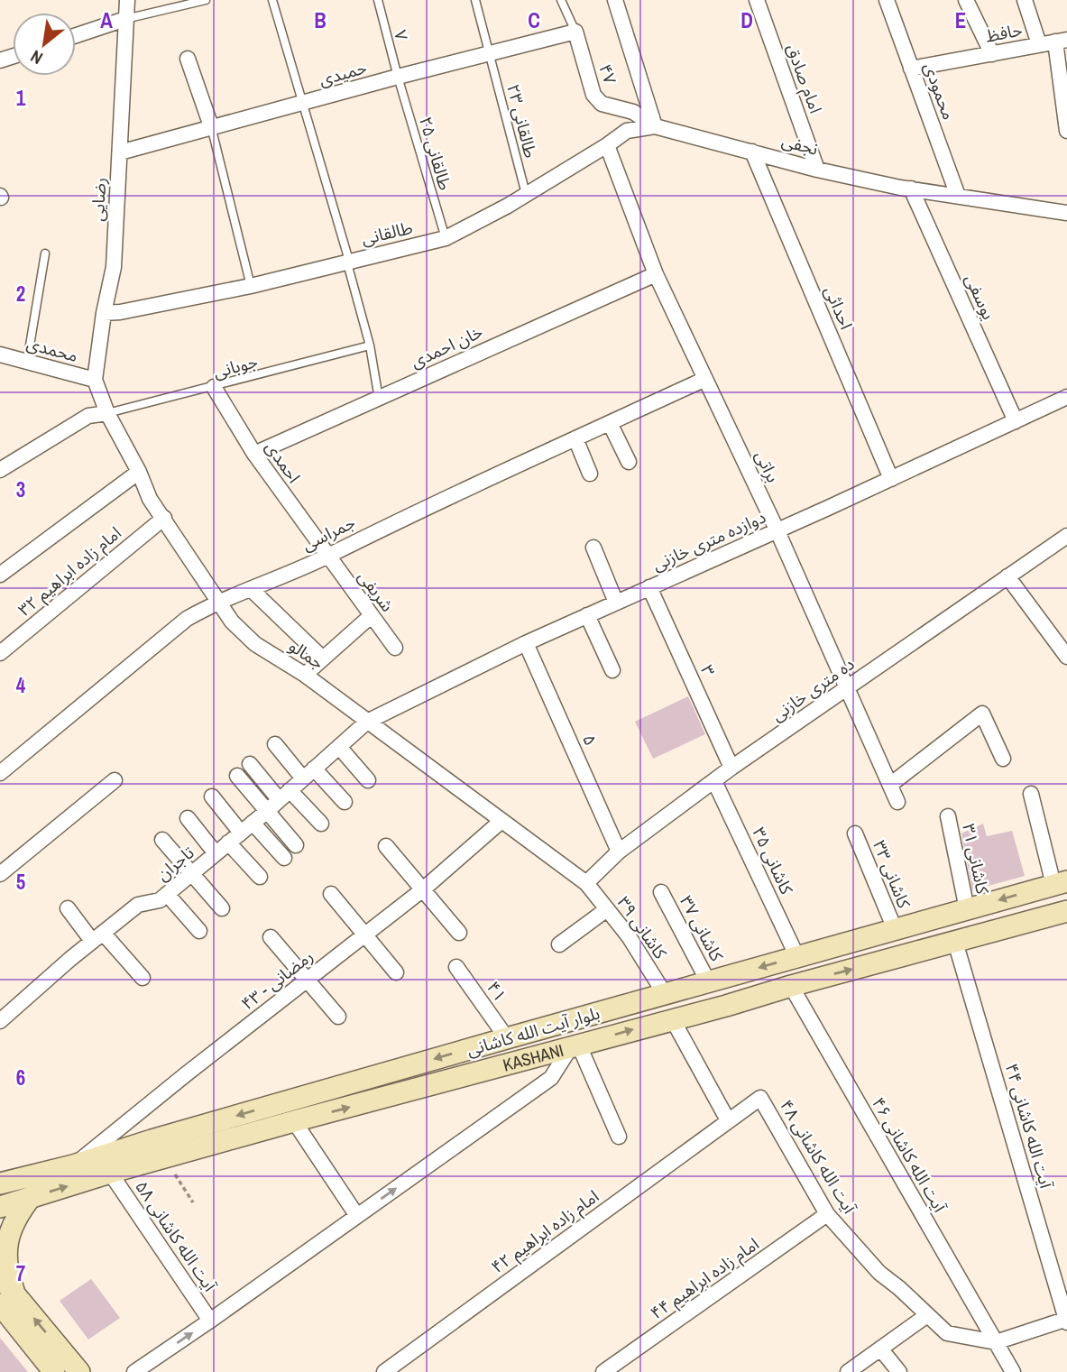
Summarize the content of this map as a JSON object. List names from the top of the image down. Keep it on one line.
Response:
{"streets":{"main road":["بلوار آیت الله کاشانی","KASHANI"],"street":["حافظ","حمیدی","۴۷","امام صادق","محمودی","نجفی","رضایی","طالقانی","یوسفی","احداثی","خان احمدی","محمدی","احمدی","براتی","جمراسی","دوازده متری خازنی","امام زاده ابراهیم ۳۲","شریفی","جمالو","۳","ده متری خازنی","۵","کاشانی ۳۱","کاشانی ۳۵","تاجران","کاشانی ۳۳","کاشانی ۳۹","کاشانی ۳۷","رمضانی - ۴۳","۴۱","آیت الله کاشانی ۴۴","آیت الله کاشانی ۴۶","آیت الله کاشانی ۴۸","امام زاده ابراهیم ۴۲","آیت الله کاشانی ۵۸","امام زاده ابراهیم ۴۴"],"lane":["۷","طالقانی ۲۳","طالقانی ۲۵","جوبانی"]},"crossings":[["حافظ","محمودی"],["۷","حمیدی"],["۷","طالقانی ۲۵"],["حمیدی","۴۷"],["حمیدی","طالقانی ۲۳"],["حمیدی","طالقانی ۲۵"],["حمیدی","رضایی"],["۴۷","نجفی"],["۴۷","طالقانی"],["امام صادق","نجفی"],["محمودی","نجفی"],["طالقانی ۲۳","طالقانی"],["نجفی","طالقانی"],["نجفی","یوسفی"],["نجفی","احداثی"],["طالقانی ۲۵","طالقانی"],["رضایی","طالقانی"],["رضایی","محمدی"],["رضایی","جمالو"],["طالقانی","براتی"],["یوسفی","دوازده متری خازنی"],["احداثی","دوازده متری خازنی"],["خان احمدی","احمدی"],["خان احمدی","براتی"],["محمدی","جمالو"],["جوبانی","احمدی"],["جوبانی","جمالو"],["احمدی","جمراسی"],["احمدی","شریفی"],["براتی","جمراسی"],["براتی","دوازده متری خازنی"],["براتی","ده متری خازنی"],["جمراسی","شریفی"],["جمراسی","جمالو"],["دوازده متری خازنی","جمالو"],["دوازده متری خازنی","۳"],["دوازده متری خازنی","۵"],["دوازده متری خازنی","تاجران"],["امام زاده ابراهیم ۳۲","جمالو"],["جمالو","ده متری خازنی"],["جمالو","تاجران"],["جمالو","کاشانی ۳۹"],["جمالو","رمضانی - ۴۳"],["۳","ده متری خازنی"],["ده متری خازنی","۵"],["ده متری خازنی","کاشانی ۳۵"],["ده متری خازنی","کاشانی ۳۹"],["کاشانی ۳۱","بلوار آیت الله کاشانی"],["کاشانی ۳۵","بلوار آیت الله کاشانی"],["کاشانی ۳۳","بلوار آیت الله کاشانی"],["کاشانی ۳۹","بلوار آیت الله کاشانی"],["کاشانی ۳۷","بلوار آیت الله کاشانی"],["رمضانی - ۴۳","بلوار آیت الله کاشانی"],["۴۱","بلوار آیت الله کاشانی"],["بلوار آیت الله کاشانی","KASHANI"],["KASHANI","آیت الله کاشانی ۴۴"],["KASHANI","آیت الله کاشانی ۴۶"],["KASHANI","آیت الله کاشانی ۵۸"],["آیت الله کاشانی ۴۶","آیت الله کاشانی ۴۸"],["آیت الله کاشانی ۴۸","امام زاده ابراهیم ۴۲"],["آیت الله کاشانی ۴۸","امام زاده ابراهیم ۴۴"]],"one_way":["بلوار آیت الله کاشانی","KASHANI"],"north":"bottom left","grid":{"columns":["A","B","C","D","E"],"rows":["1","2","3","4","5","6","7"]}}
